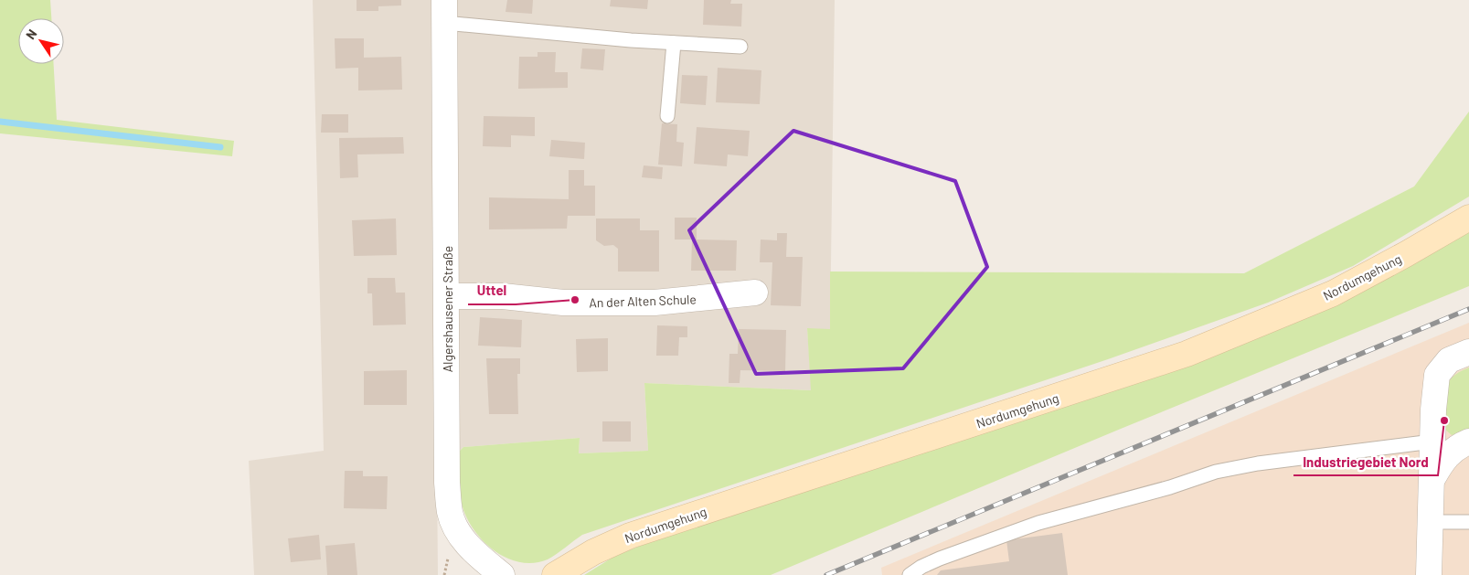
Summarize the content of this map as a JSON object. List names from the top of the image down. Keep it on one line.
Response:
{"streets":{"main road":["Nordumgehung"],"street":["An der Alten Schule","Algershausener Straße"]},"crossings":[["An der Alten Schule","Algershausener Straße"]],"places":["Uttel","Industriegebiet Nord"],"north":"top left"}
